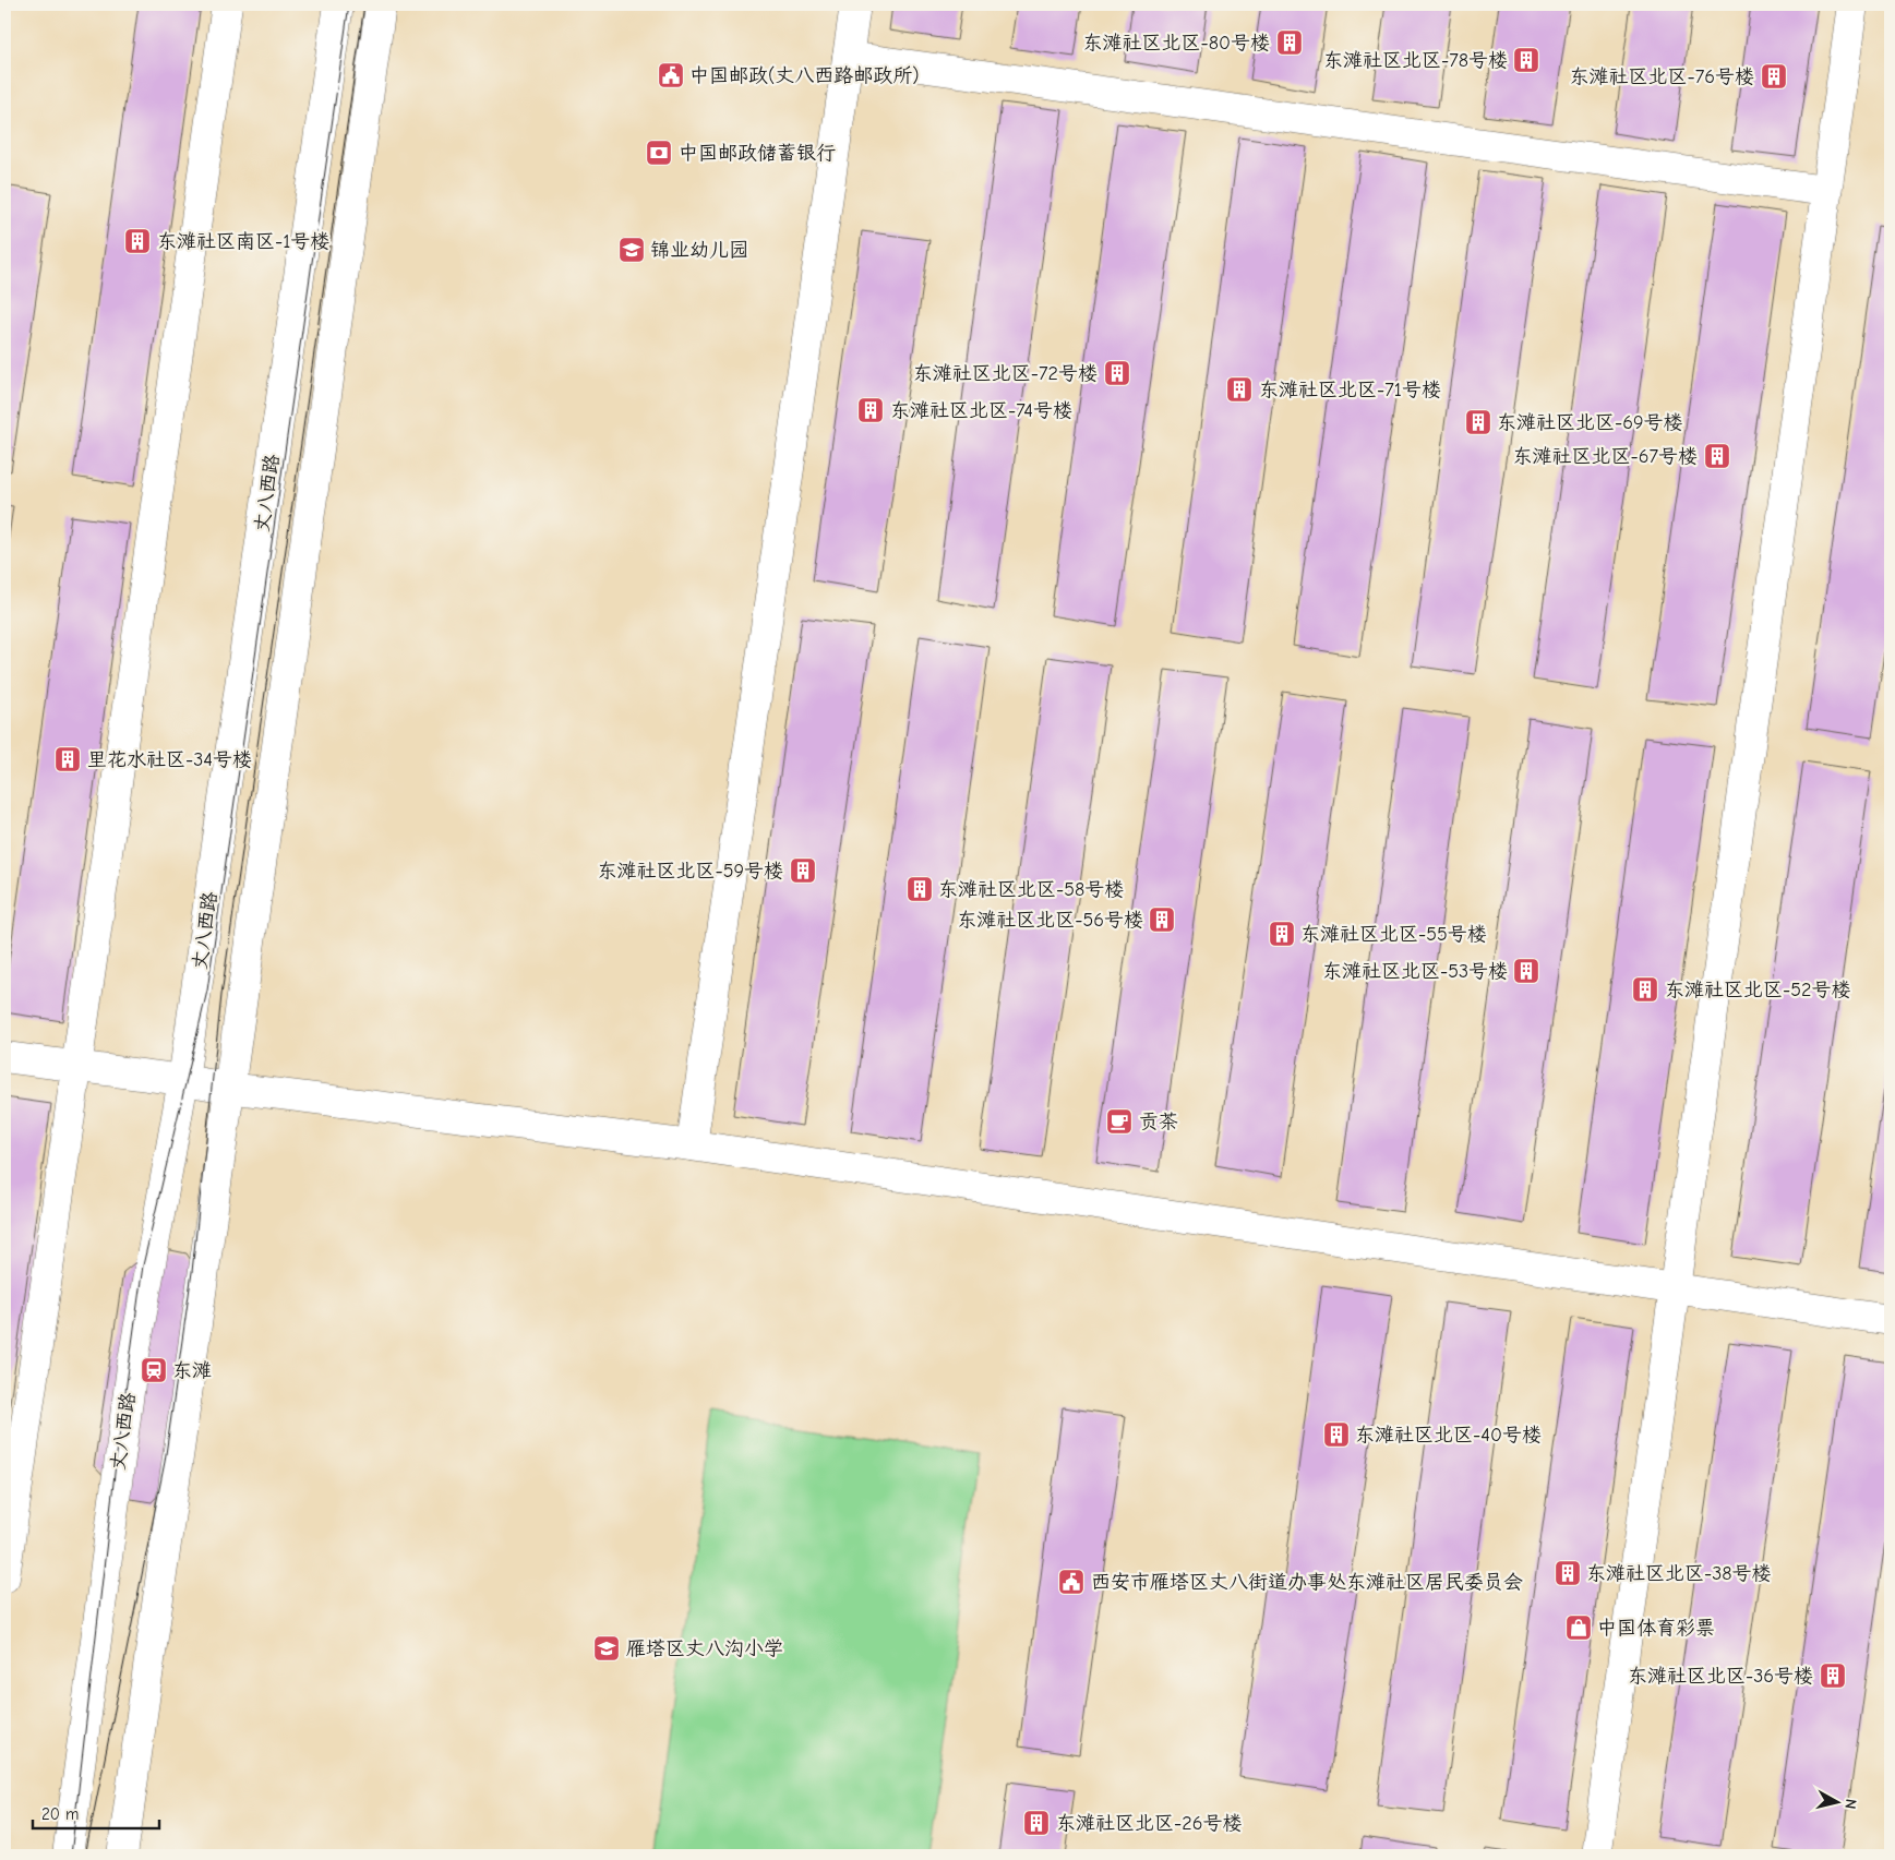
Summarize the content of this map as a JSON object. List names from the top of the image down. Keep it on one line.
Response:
{"streets":{"street":["丈八西路"]},"places":{"building":["东滩社区北区-80号楼","东滩社区北区-78号楼","东滩社区北区-76号楼","东滩社区南区-1号楼","东滩社区北区-72号楼","东滩社区北区-71号楼","东滩社区北区-74号楼","东滩社区北区-69号楼","东滩社区北区-67号楼","里花水社区-34号楼","东滩社区北区-59号楼","东滩社区北区-58号楼","东滩社区北区-56号楼","东滩社区北区-55号楼","东滩社区北区-53号楼","东滩社区北区-52号楼","东滩社区北区-40号楼","东滩社区北区-38号楼","东滩社区北区-36号楼","东滩社区北区-26号楼"],"public building":["中国邮政(丈八西路邮政所)","西安市雁塔区丈八街道办事处东滩社区居民委员会"],"bank":["中国邮政储蓄银行"],"school or university":["锦业幼儿园","雁塔区丈八沟小学"],"cafe":["贡茶"],"station":["东滩"],"shop":["中国体育彩票"]},"scale_bar":"20 m","north":"right"}
